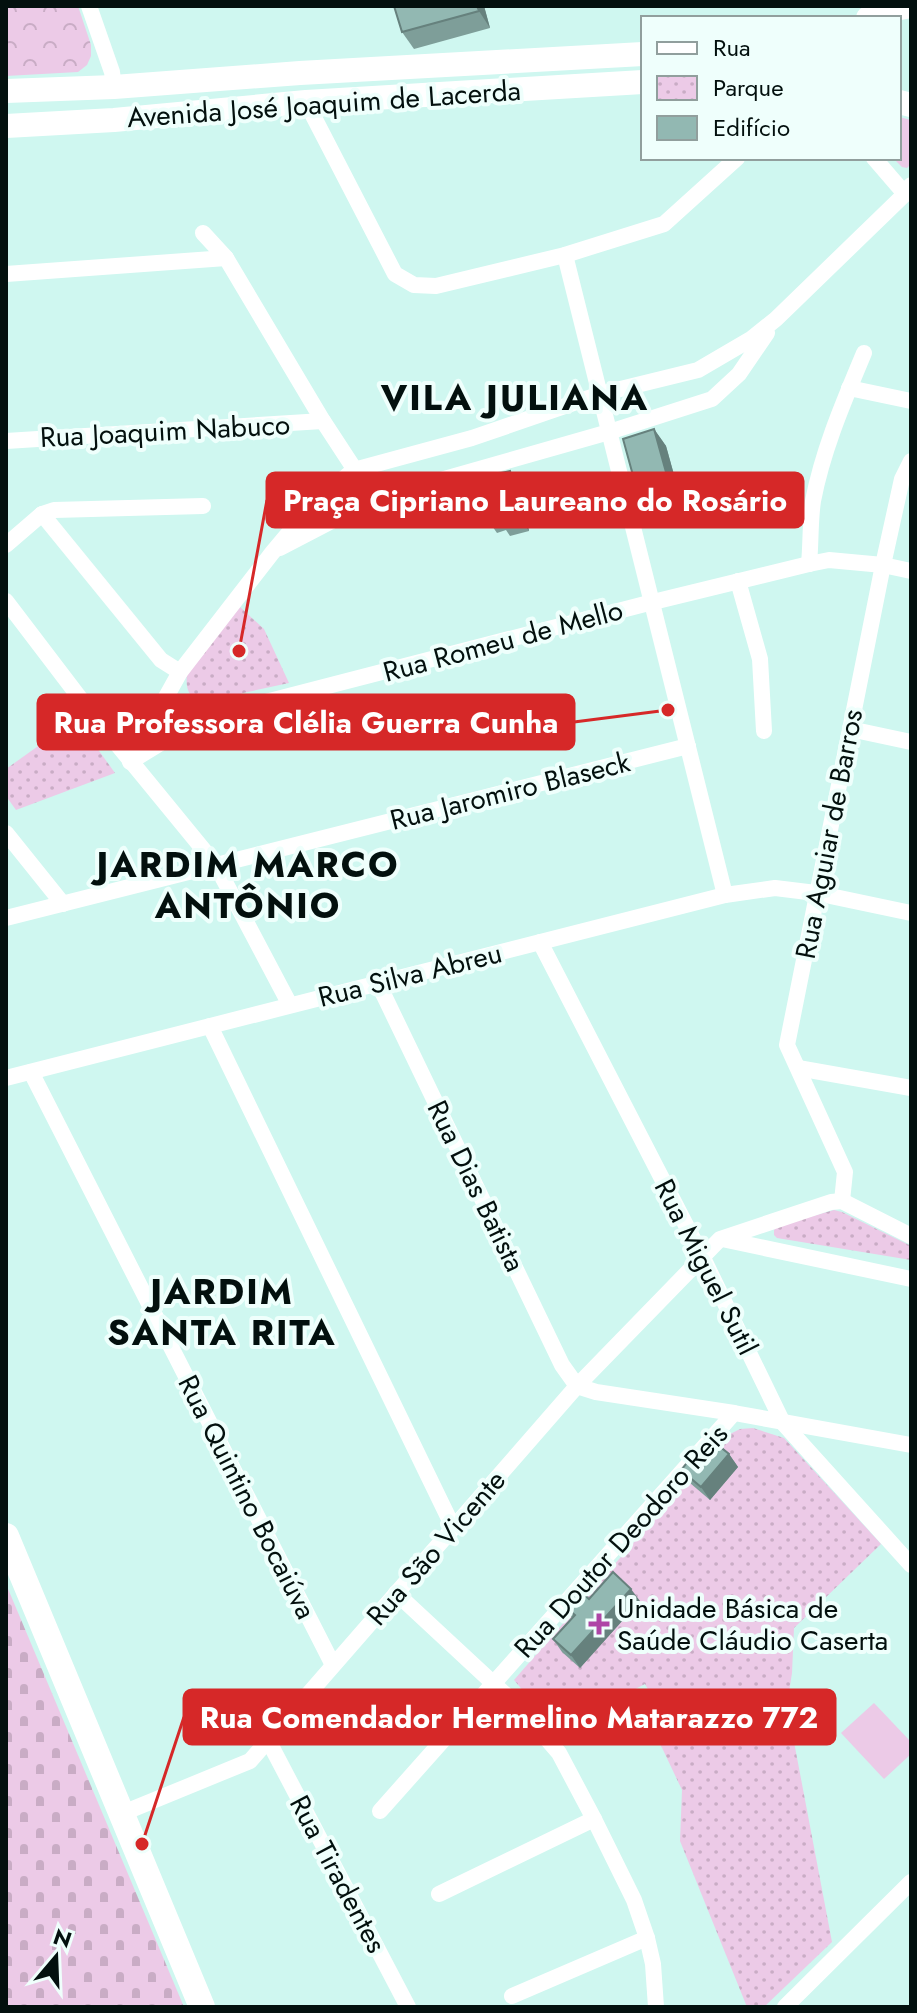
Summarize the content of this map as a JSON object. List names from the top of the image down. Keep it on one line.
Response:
{"streets":{"main road":["Avenida José Joaquim de Lacerda"],"street":["Rua Joaquim Nabuco","Rua Romeu de Mello","Rua Jaromiro Blaseck","Rua Aguiar de Barros","Rua Silva Abreu","Rua Dias Batista","Rua Miguel Sutil","Rua Quintino Bocaiúva","Rua Doutor Deodoro Reis","Rua São Vicente","Rua Tiradentes"]},"crossings":[["Rua Romeu de Mello","Rua Aguiar de Barros"],["Rua Aguiar de Barros","Rua Silva Abreu"],["Rua Silva Abreu","Rua Dias Batista"],["Rua Silva Abreu","Rua Miguel Sutil"],["Rua Silva Abreu","Rua Quintino Bocaiúva"],["Rua Dias Batista","Rua São Vicente"],["Rua Miguel Sutil","Rua São Vicente"],["Rua Quintino Bocaiúva","Rua São Vicente"],["Rua São Vicente","Rua Tiradentes"]],"districts":["VILA JULIANA","JARDIM MARCO ANTÔNIO","JARDIM SANTA RITA"],"places":{"other":["Praça Cipriano Laureano do Rosário","Rua Professora Clélia Guerra Cunha","Rua Comendador Hermelino Matarazzo 772"],"health":["Unidade Básica de Saúde Cláudio Caserta"]},"legend":["Rua","Parque","Edifício"],"north":"top"}
